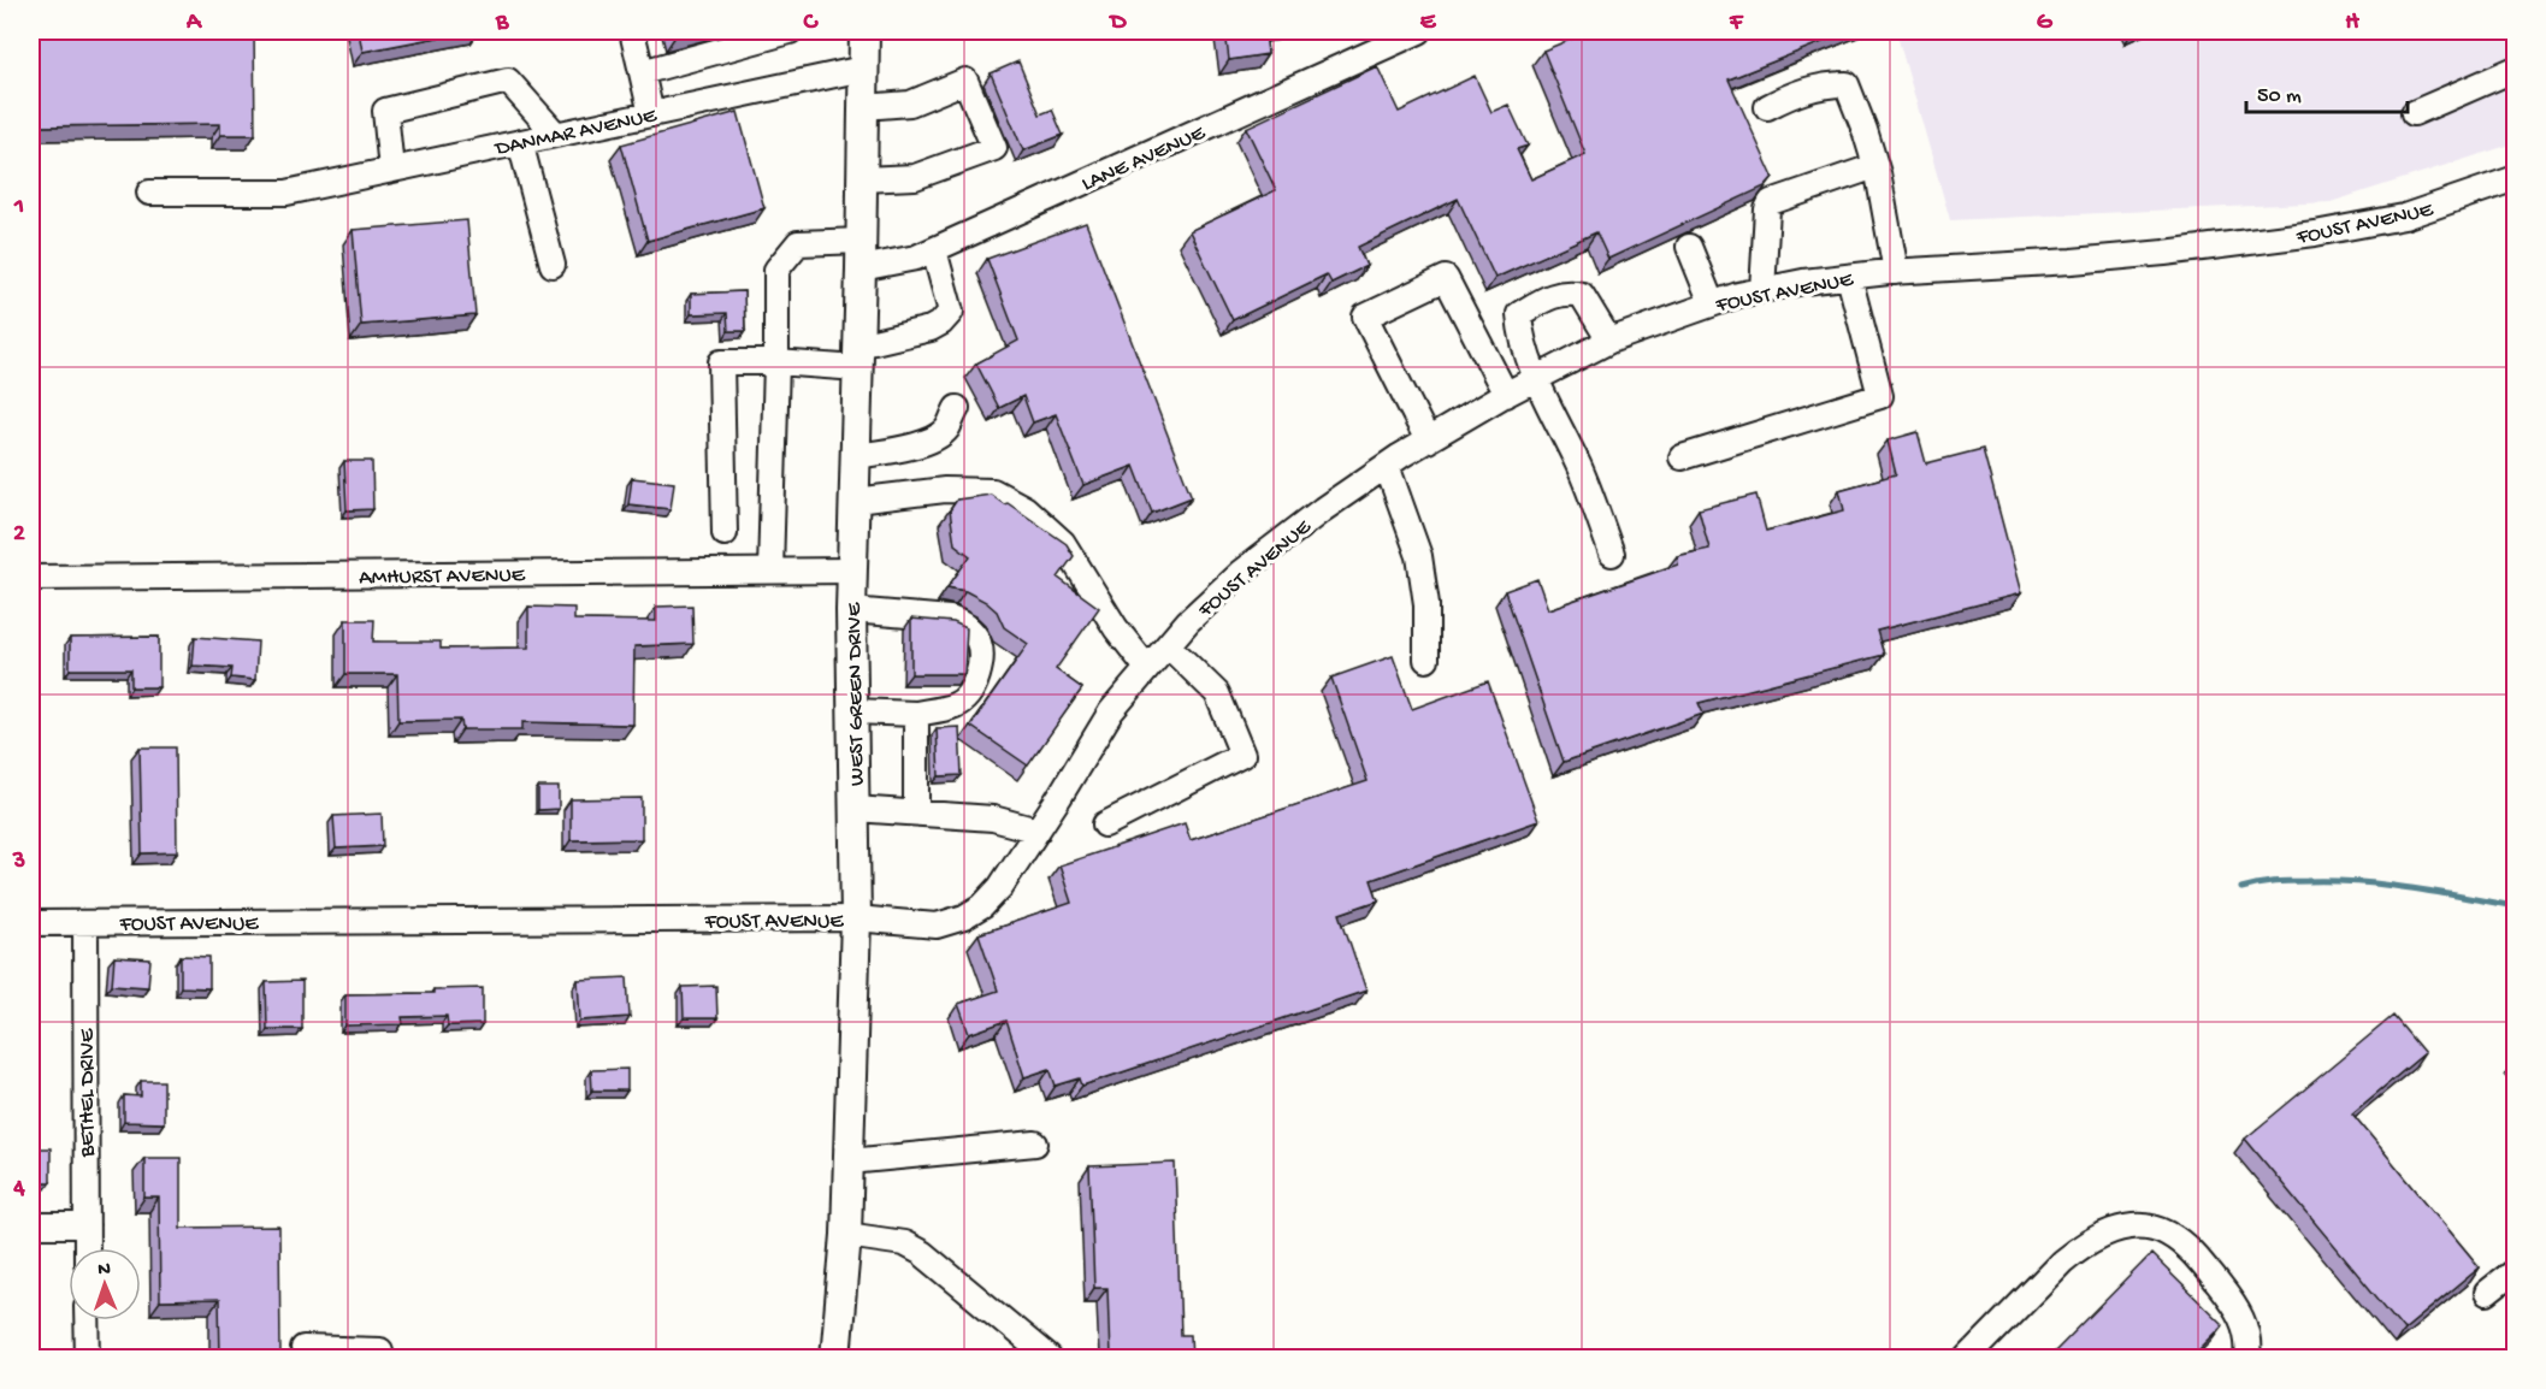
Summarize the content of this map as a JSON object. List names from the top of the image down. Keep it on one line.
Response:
{"streets":{"main road":["WEST GREEN DRIVE"],"street":["DANMAR AVENUE","LANE AVENUE","FOUST AVENUE","AMHURST AVENUE","BETHEL DRIVE"]},"crossings":[["DANMAR AVENUE","WEST GREEN DRIVE"],["LANE AVENUE","WEST GREEN DRIVE"],["FOUST AVENUE","WEST GREEN DRIVE"],["FOUST AVENUE","BETHEL DRIVE"],["AMHURST AVENUE","WEST GREEN DRIVE"]],"scale_bar":"50 m","north":"top","grid":{"columns":["A","B","C","D","E","F","G","H"],"rows":["1","2","3","4"]}}
